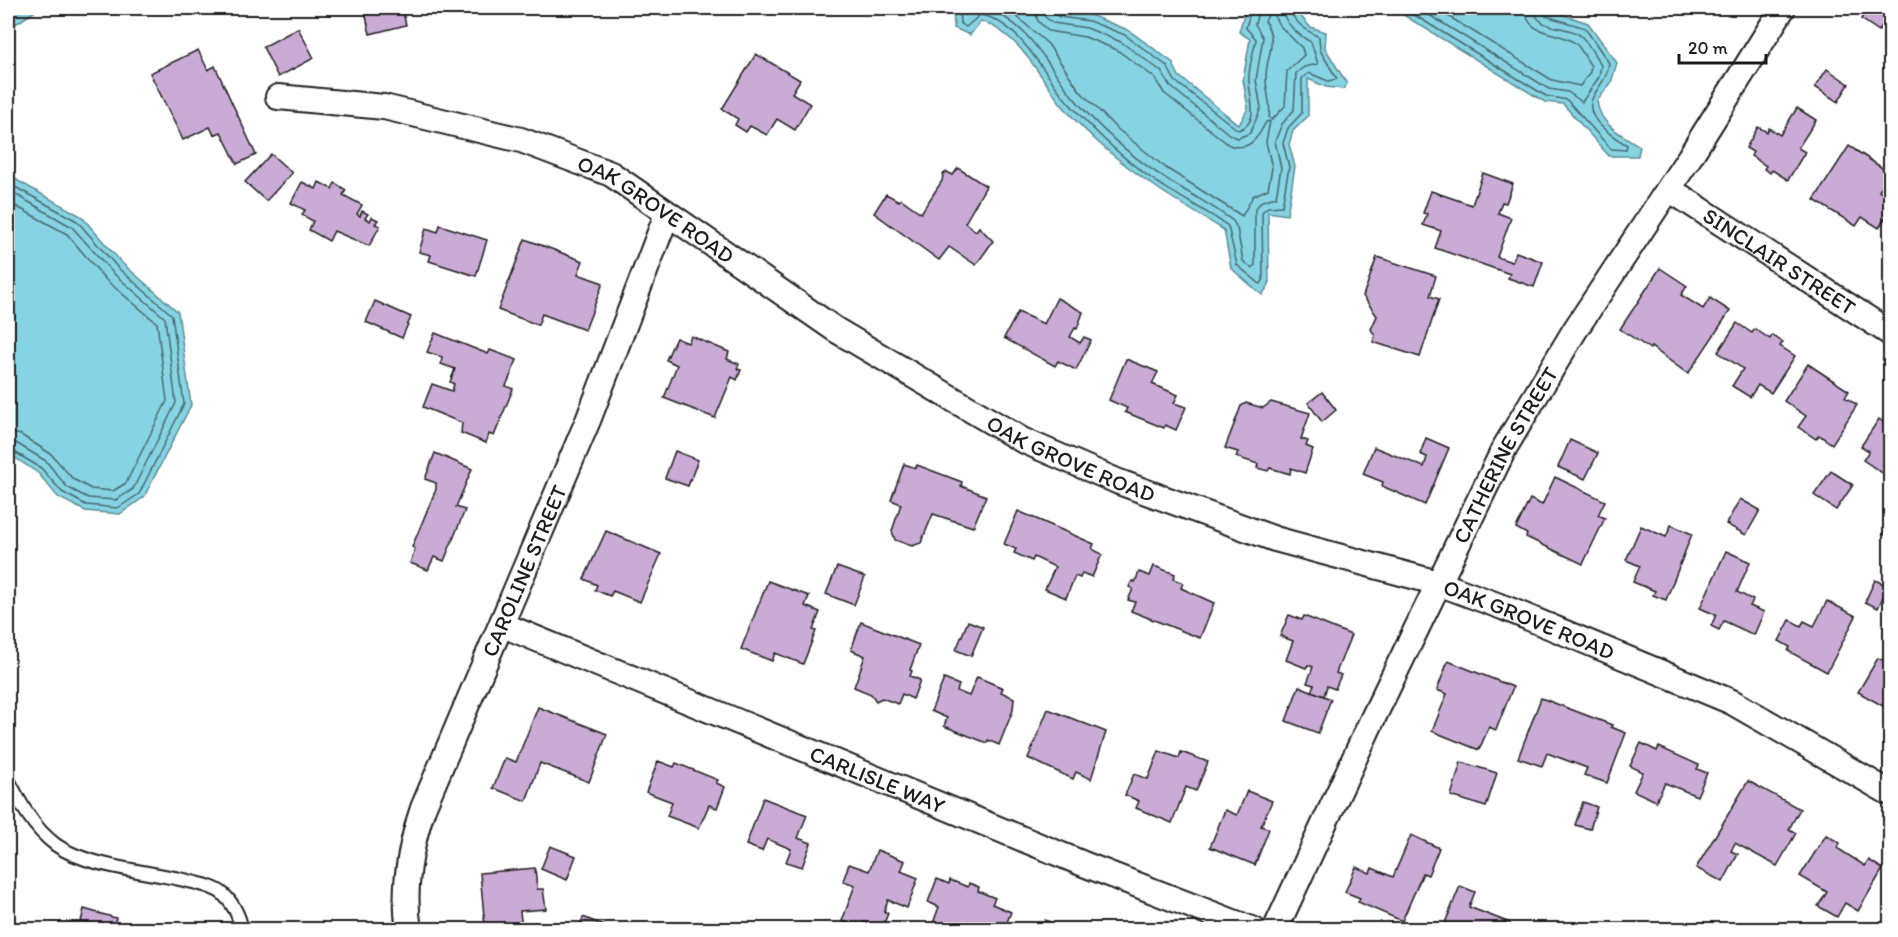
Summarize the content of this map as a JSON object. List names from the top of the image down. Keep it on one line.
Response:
{"streets":{"street":["OAK GROVE ROAD","SINCLAIR STREET","CATHERINE STREET","CAROLINE STREET","CARLISLE WAY"]},"crossings":[["OAK GROVE ROAD","CATHERINE STREET"],["OAK GROVE ROAD","CAROLINE STREET"],["SINCLAIR STREET","CATHERINE STREET"],["CAROLINE STREET","CARLISLE WAY"]],"scale_bar":"20 m"}
